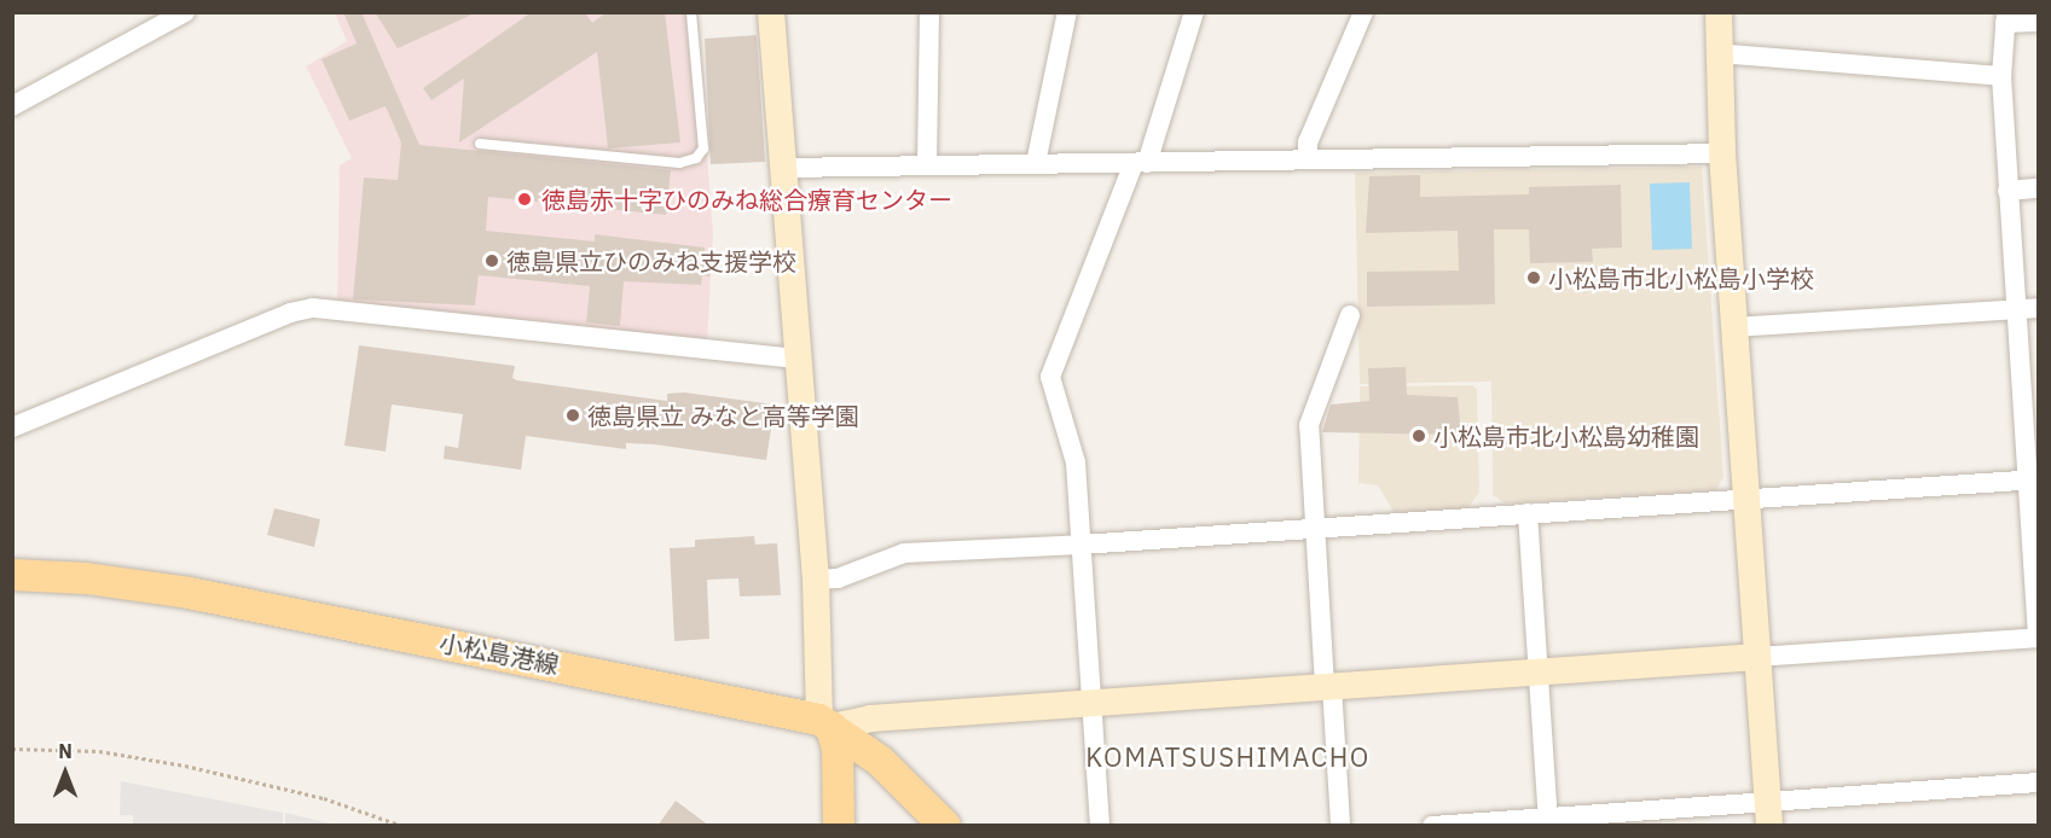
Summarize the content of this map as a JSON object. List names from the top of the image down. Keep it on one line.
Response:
{"streets":{"main road":["小松島港線"]},"districts":["KOMATSUSHIMACHO"],"places":["徳島赤十字ひのみね総合療育センター","徳島県立ひのみね支援学校","小松島市北小松島小学校","徳島県立 みなと高等学園","小松島市北小松島幼稚園"],"north":"top"}
